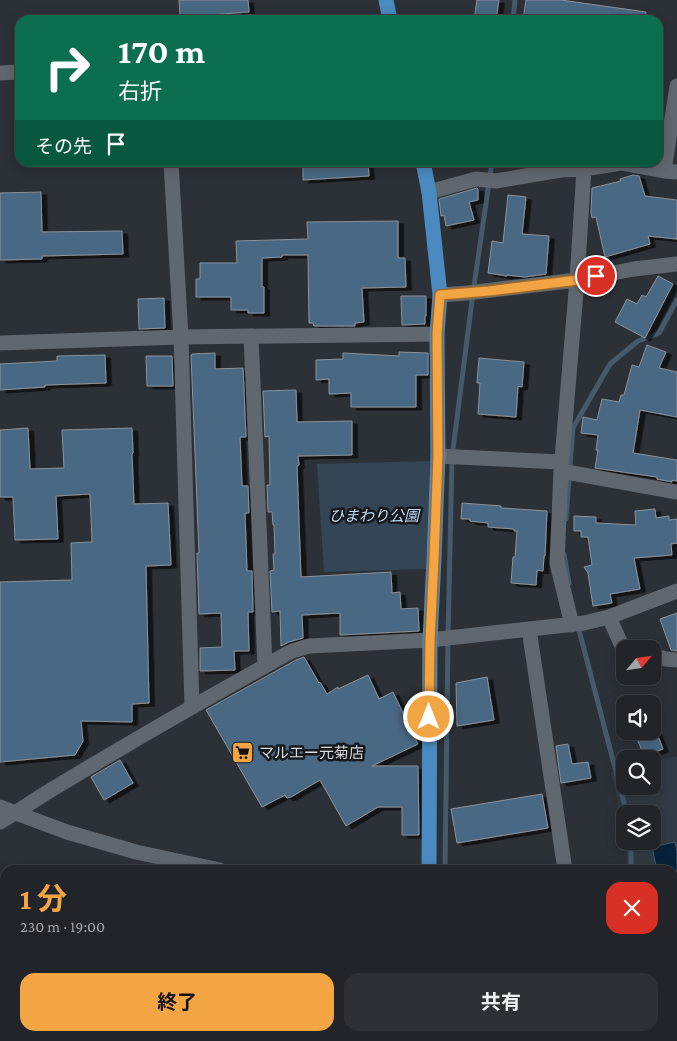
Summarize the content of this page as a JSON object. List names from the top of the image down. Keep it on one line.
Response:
{"parks":["ひまわり公園"],"places":{"supermarket":["マルエー元菊店"]},"north":"top right","page":{"turn":["170 m","右折"],"then":"その先","heading":["1 分","230 m · 19:00"],"buttons":["終了","共有"]}}
